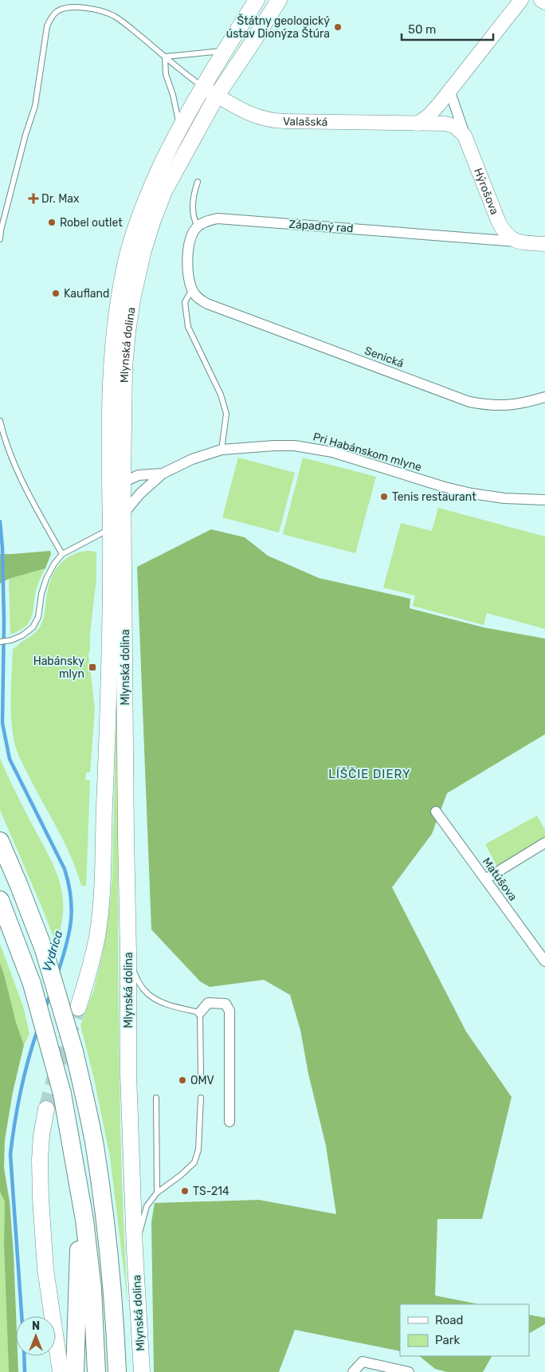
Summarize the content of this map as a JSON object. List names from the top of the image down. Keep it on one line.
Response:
{"streets":{"main road":["Mlynská dolina"],"street":["Valašská","Hýrošova","Západný rad","Senická","Pri Habánskom mlyne","Matúšova"]},"crossings":[["Valašská","Hýrošova"],["Valašská","Mlynská dolina"],["Hýrošova","Západný rad"],["Mlynská dolina","Pri Habánskom mlyne"]],"districts":["LÍŠČIE DIERY"],"water":["Vydrica"],"places":{"other":["Štátny geologický ústav Dionýza Štúra","Robel outlet","Kaufland","Tenis restaurant","OMV","TS-214"],"health":["Dr. Max"],"transit":["Habánsky mlyn"]},"legend":["Road","Park"],"scale_bar":"50 m","north":"top"}
